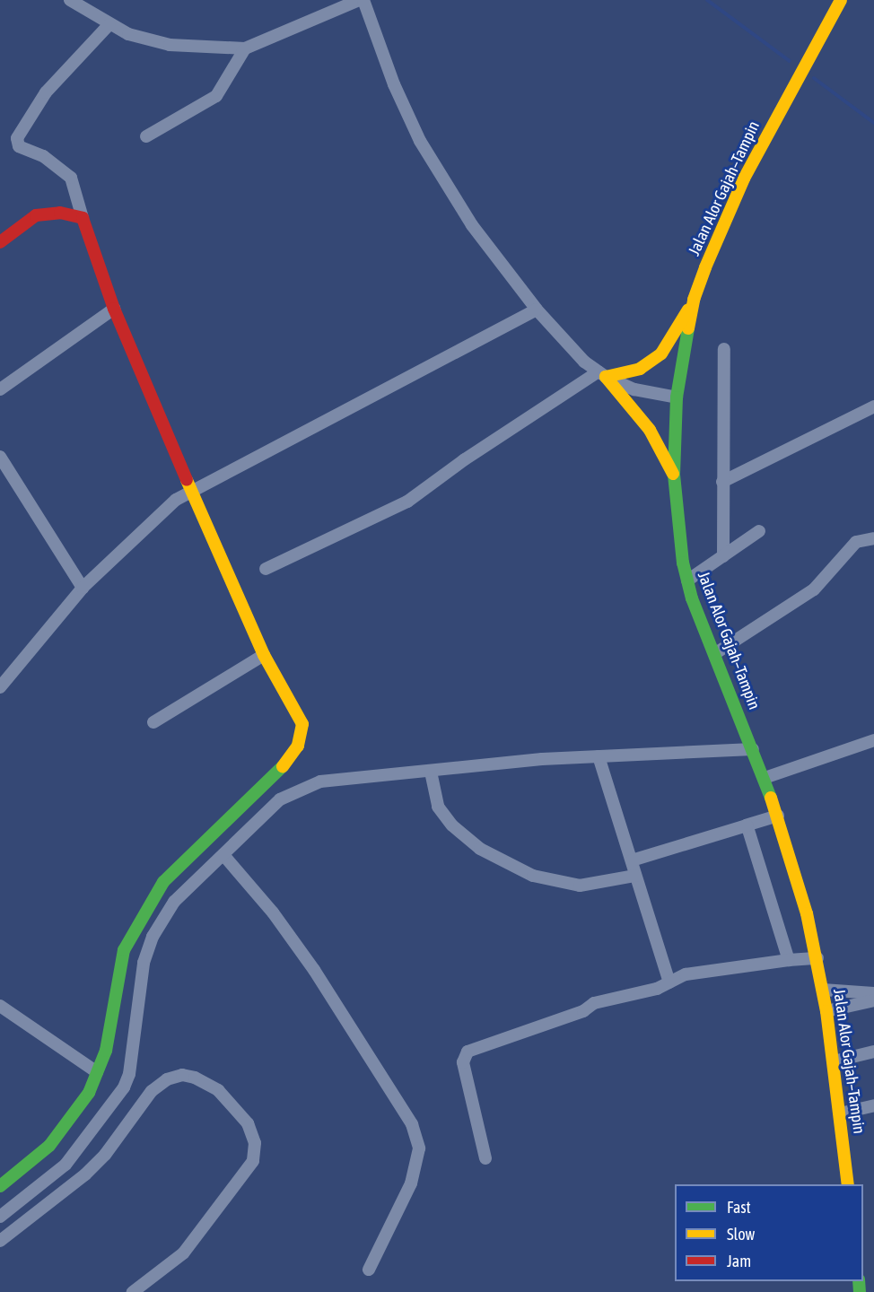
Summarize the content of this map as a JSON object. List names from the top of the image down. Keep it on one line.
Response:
{"streets":{"main road":["Jalan Alor Gajah–Tampin"]},"legend":["Fast","Slow","Jam"]}
